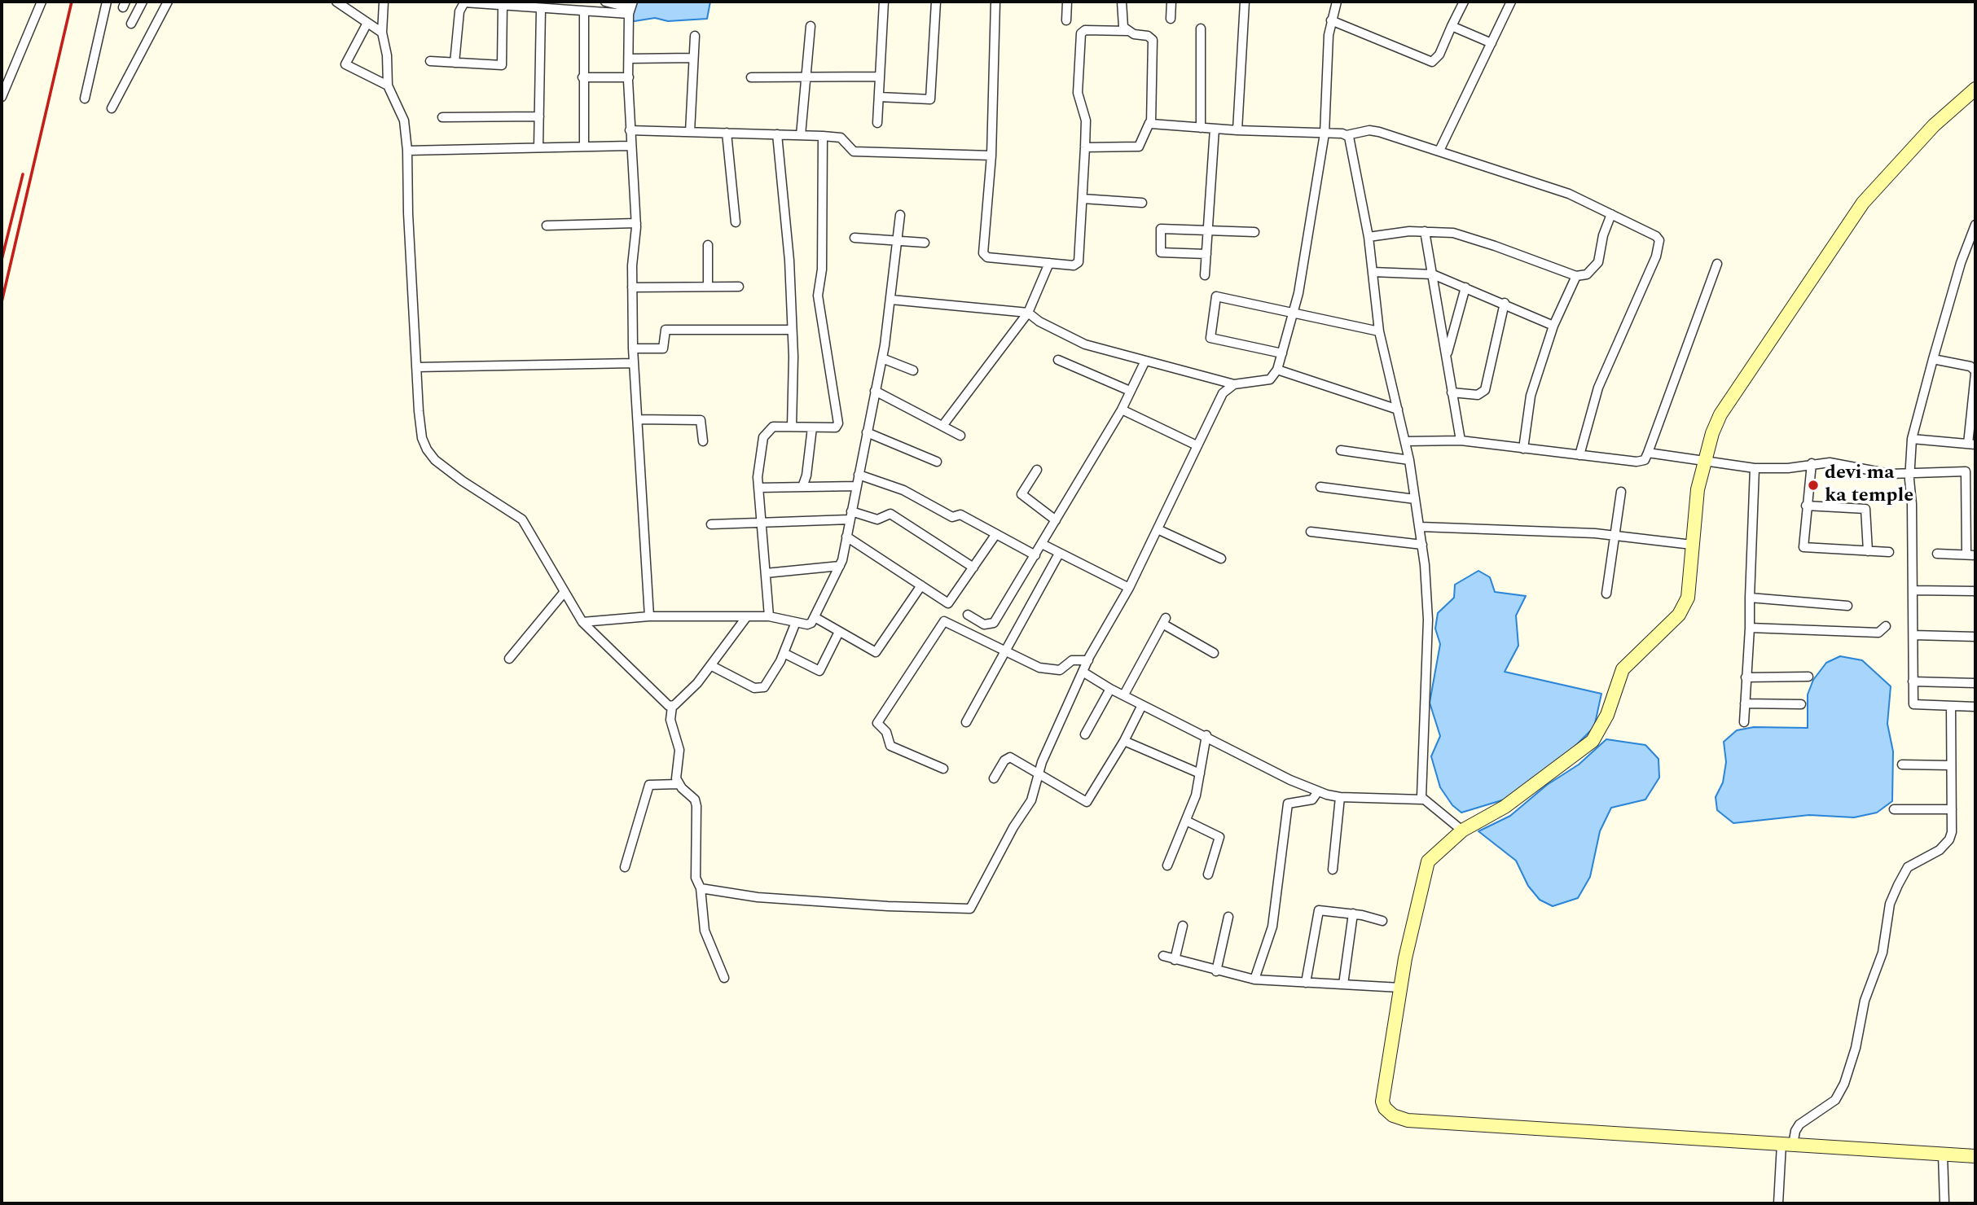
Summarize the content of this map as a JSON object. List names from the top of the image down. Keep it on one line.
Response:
{"places":["devi ma ka temple"]}
